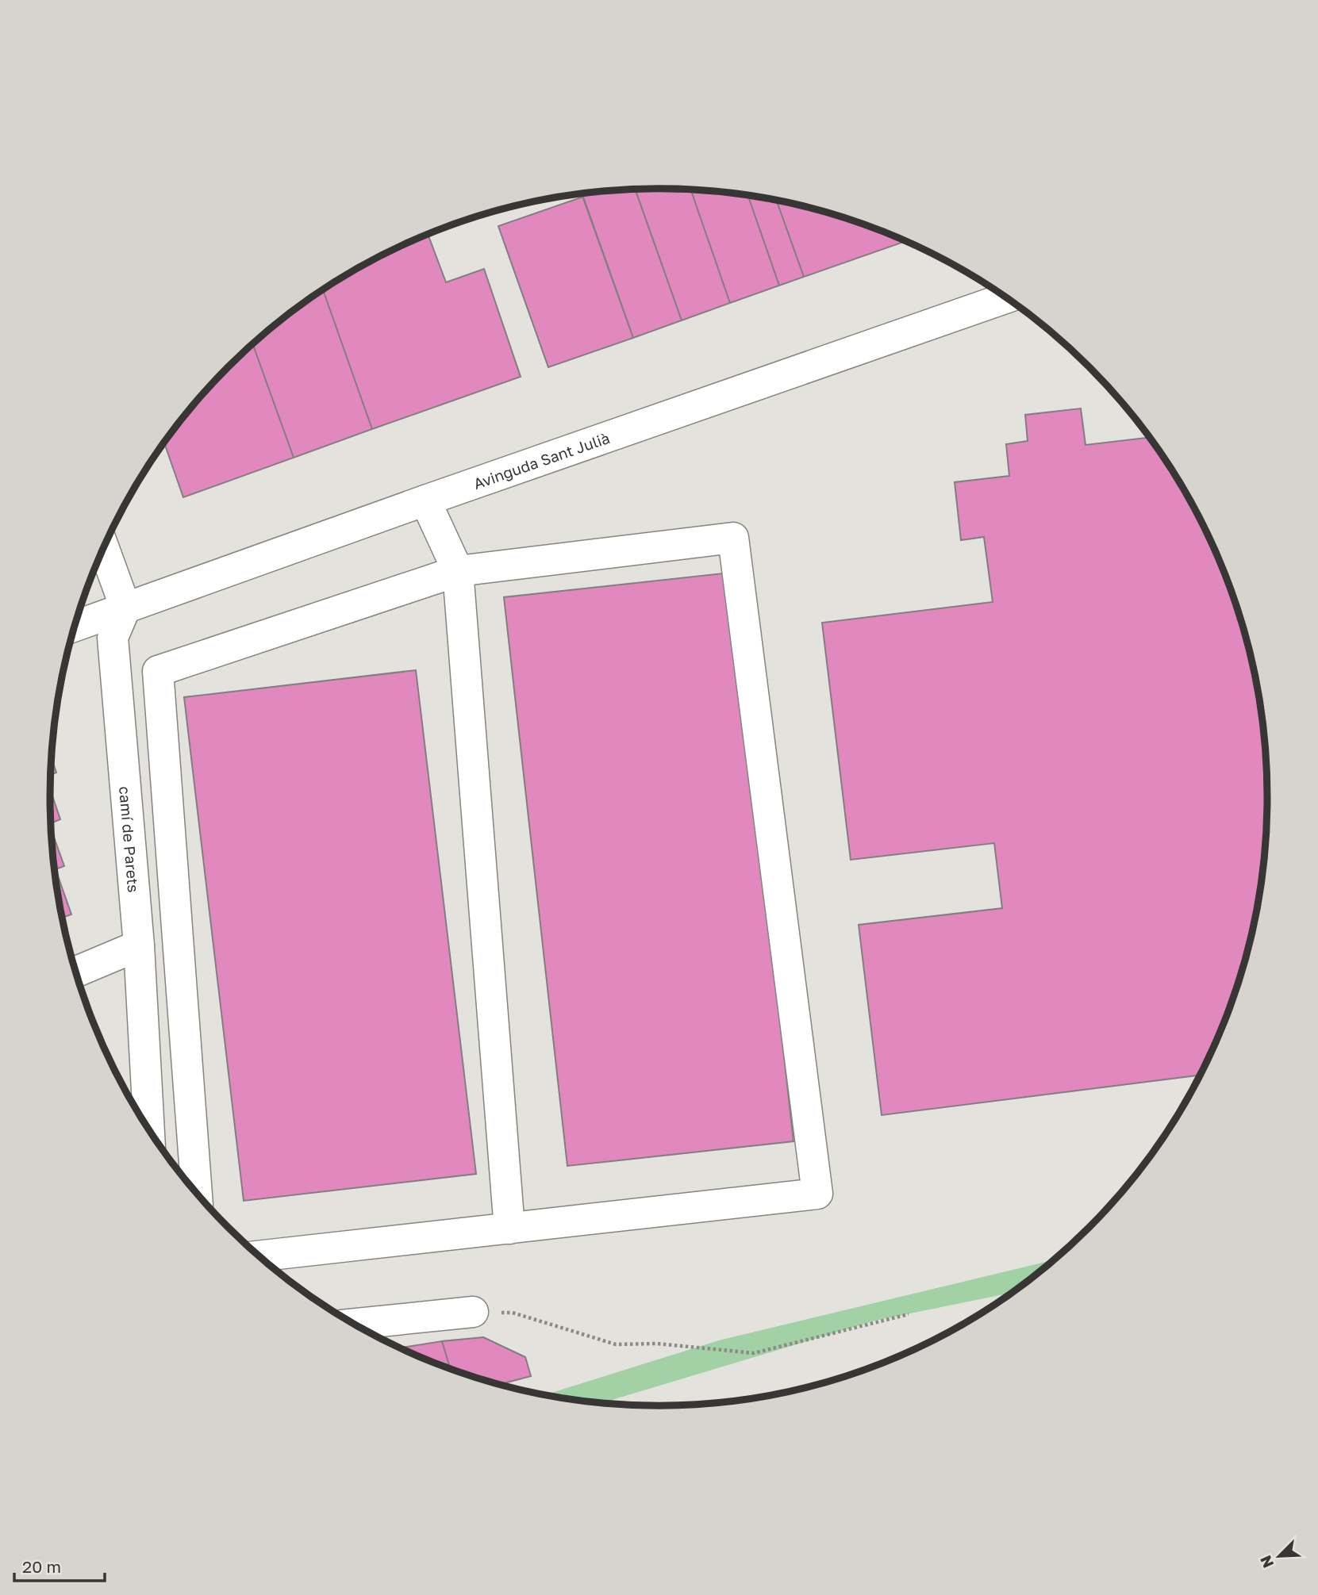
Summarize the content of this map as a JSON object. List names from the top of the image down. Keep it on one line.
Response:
{"streets":{"street":["Avinguda Sant Julià","camí de Parets"]},"crossings":[["Avinguda Sant Julià","camí de Parets"]],"scale_bar":"20 m","north":"bottom left"}
